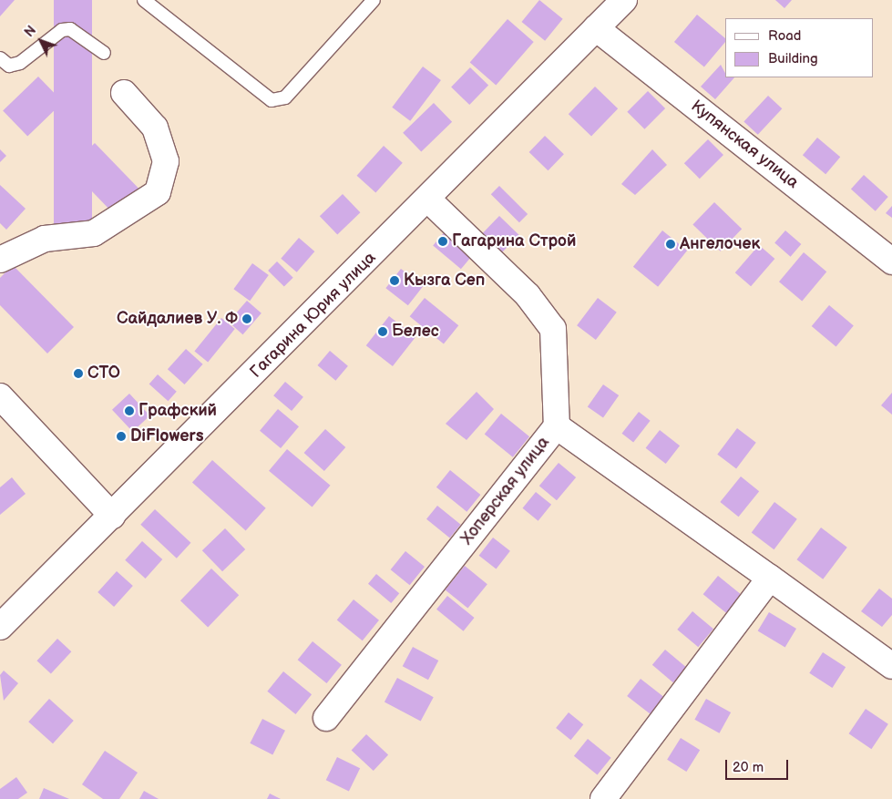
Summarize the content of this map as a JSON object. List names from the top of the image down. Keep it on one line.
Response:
{"streets":{"street":["Купянская улица","Гагарина Юрия улица","Хоперская улица"]},"crossings":[["Купянская улица","Гагарина Юрия улица"]],"places":["Гагарина Строй","Ангелочек","Кызга Сеп","Сайдалиев У. Ф","Белес","СТО","Графский","DiFlowers"],"legend":["Road","Building"],"scale_bar":"20 m","north":"top left"}
